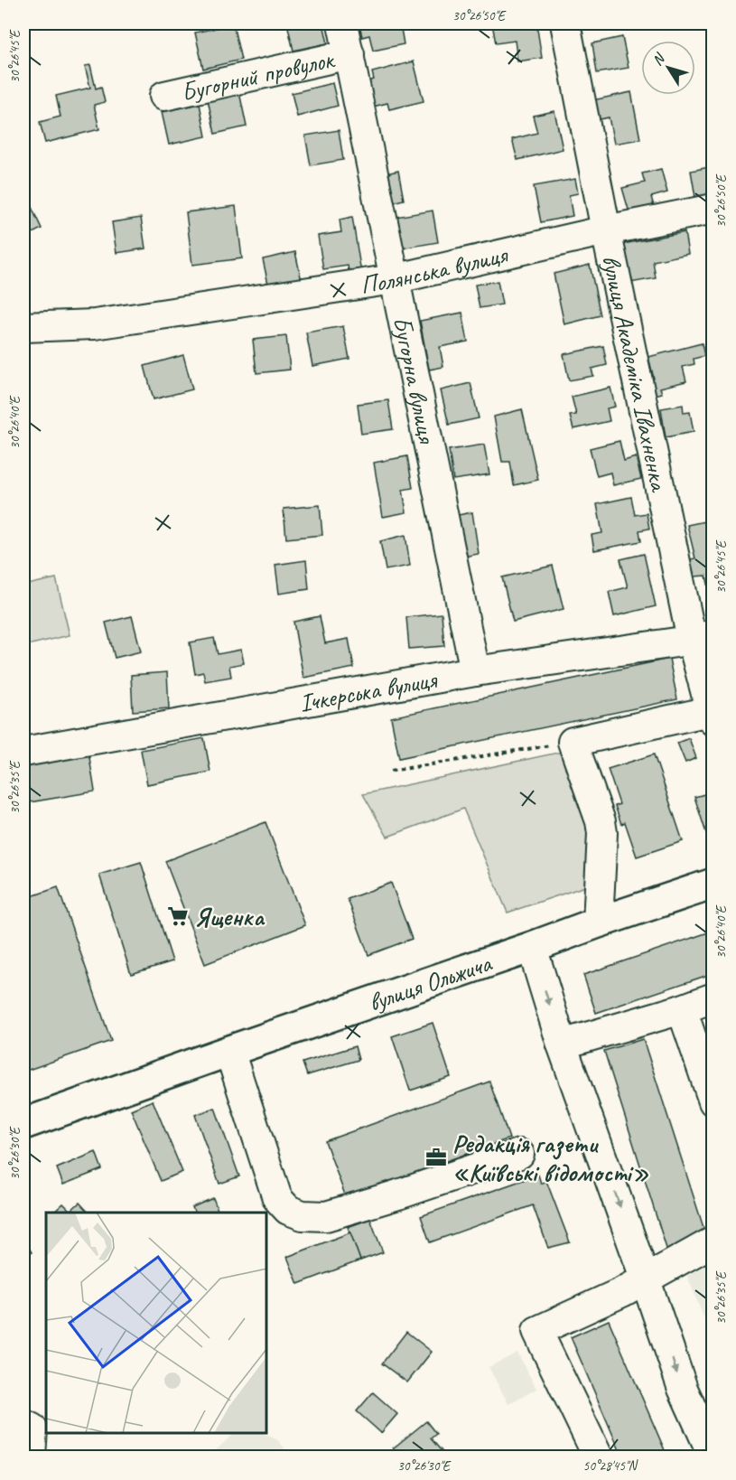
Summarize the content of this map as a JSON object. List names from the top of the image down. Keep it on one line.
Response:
{"streets":{"main road":["вулиця Ольжича"],"street":["Бугорний провулок","Полянська вулиця","вулиця Академіка Івахненка","Бугорна вулиця","Ічкерська вулиця"]},"crossings":[["Бугорний провулок","Бугорна вулиця"],["Полянська вулиця","вулиця Академіка Івахненка"],["Полянська вулиця","Бугорна вулиця"],["вулиця Академіка Івахненка","Ічкерська вулиця"],["Бугорна вулиця","Ічкерська вулиця"]],"places":{"supermarket":["Ященка"],"office":["Редакція газети «Київські відомості»"]},"north":"top left","coordinates":["30°26'50\"E","30°26'45\"E","30°26'40\"E","30°26'35\"E","30°26'30\"E","50°28'45\"N"]}
